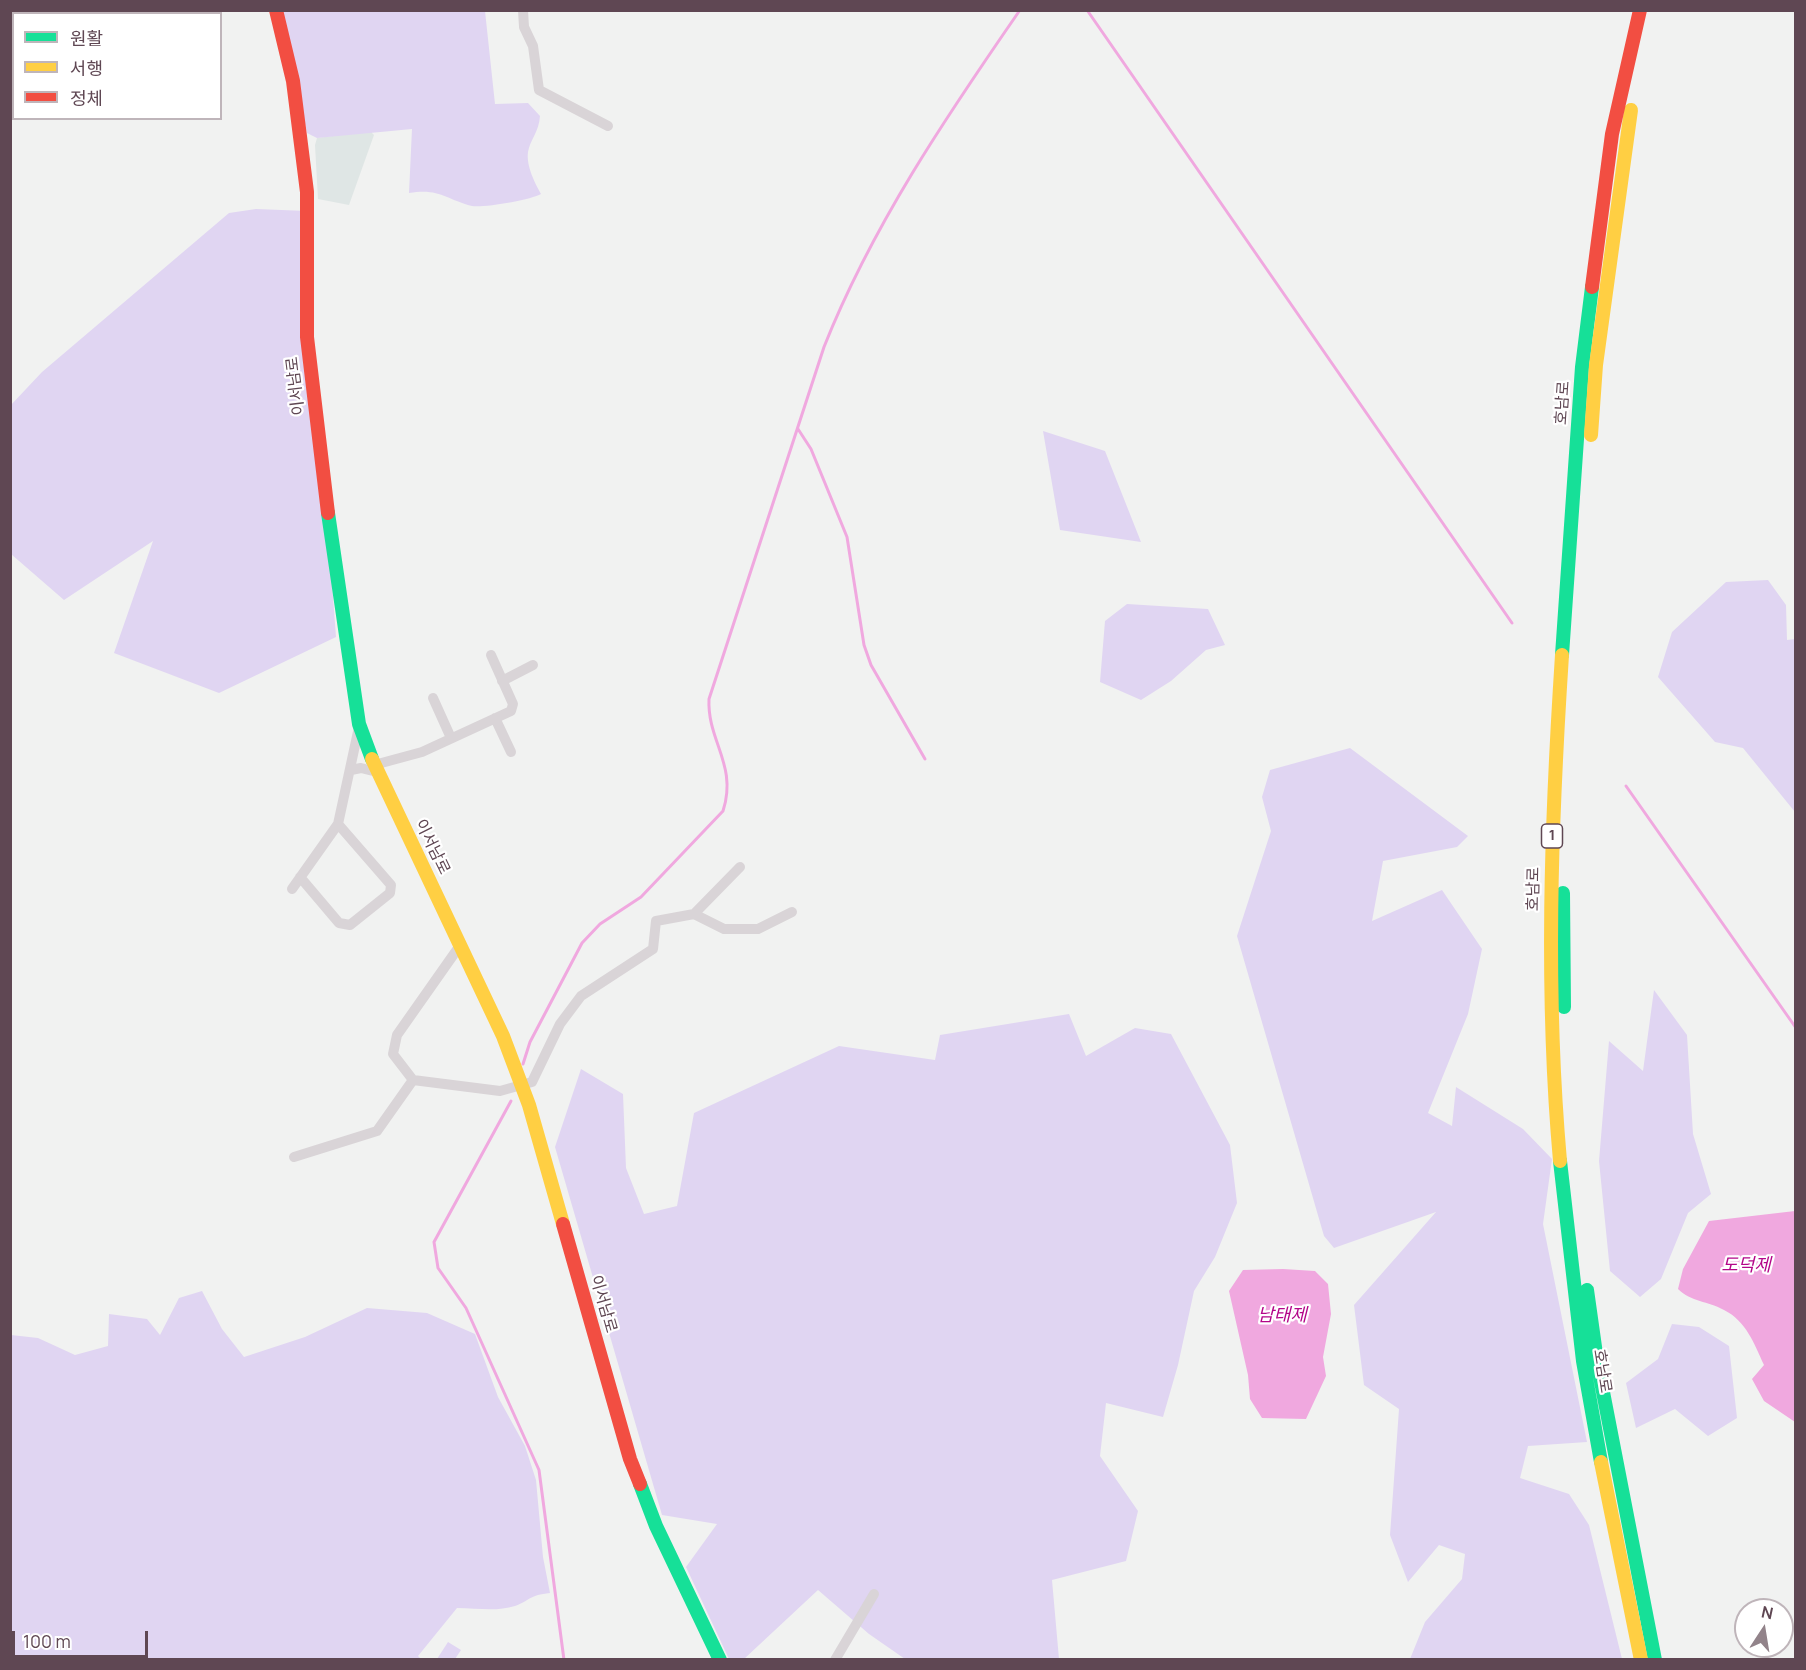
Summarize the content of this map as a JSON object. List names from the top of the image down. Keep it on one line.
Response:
{"streets":{"main road":["이서남로","호남로","1"]},"water":["도덕제","남태제"],"legend":["원활","서행","정체"],"scale_bar":"100 m","north":"top"}
